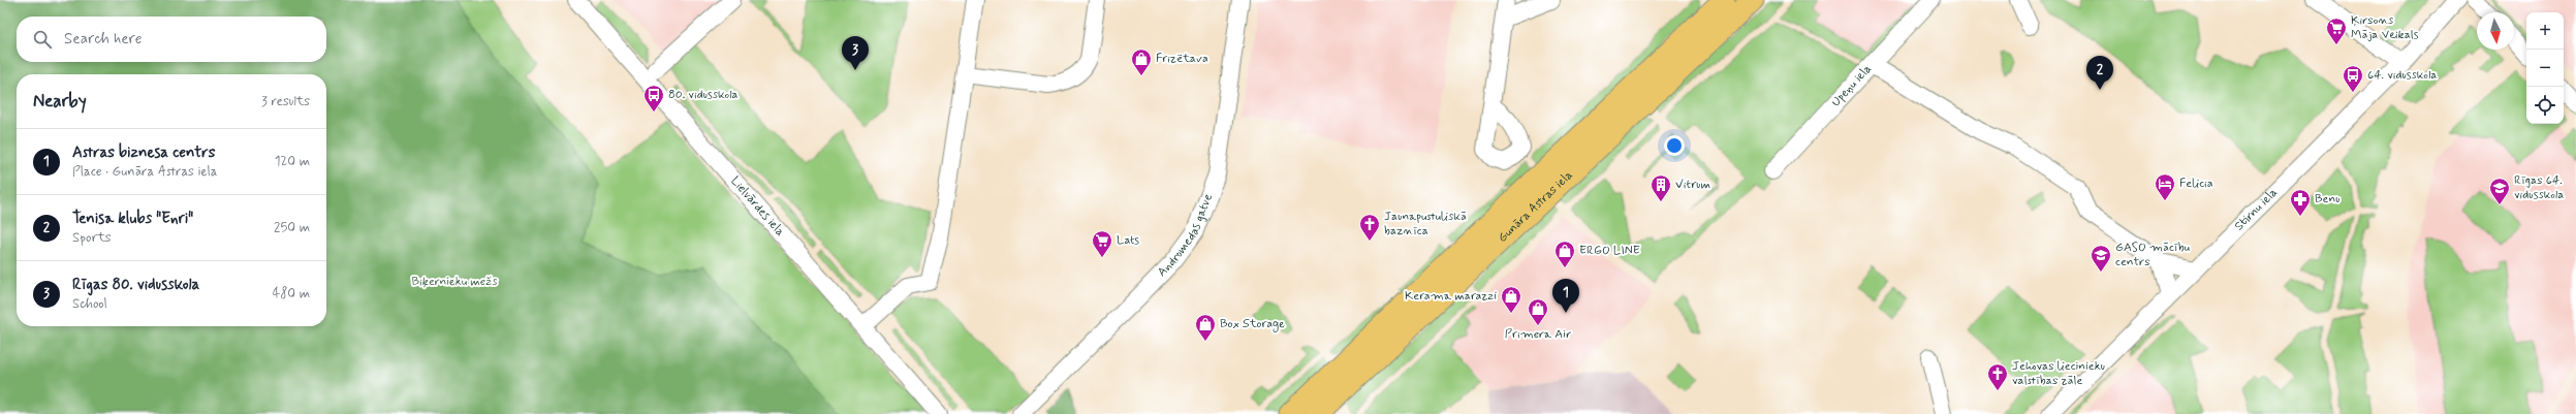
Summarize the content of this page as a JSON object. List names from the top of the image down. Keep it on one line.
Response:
{"streets":{"main road":["Gunāra Astras iela"],"street":["Upeņu iela","Lielvārdes iela","Stirnu iela","Andromedas gatve"]},"parks":["Biķernieku mežs"],"places":{"supermarket":["Ķirsons Māja Veikals","Lats"],"shop":["Frizētava","ERGO LINE","Kerama marazzi","Primera Air","Box Storage"],"bus stop":["64. vidusskola","80. vidusskola"],"hotel":["Felicia"],"building":["Vitrum"],"school or university":["Rīgas 64. vidusskola","GASO mācību centrs"],"pharmacy":["Benu"],"church":["Jaunapustuliskā baznīca","Jehovas liecinieku valstības zāle"]},"north":"bottom","page":{"map_buttons":["+","−"],"search":"Search here","pins":["3","2","1"],"heading":["Nearby","3 results"],"list":[{"mark":"1","name":"Astras biznesa centrs","note":"Place · Gunāra Astras iela","value":"120 m"},{"mark":"2","name":"Tenisa klubs \"Enri\"","note":"Sports","value":"250 m"},{"mark":"3","name":"Rīgas 80. vidusskola","note":"School","value":"480 m"}]}}
